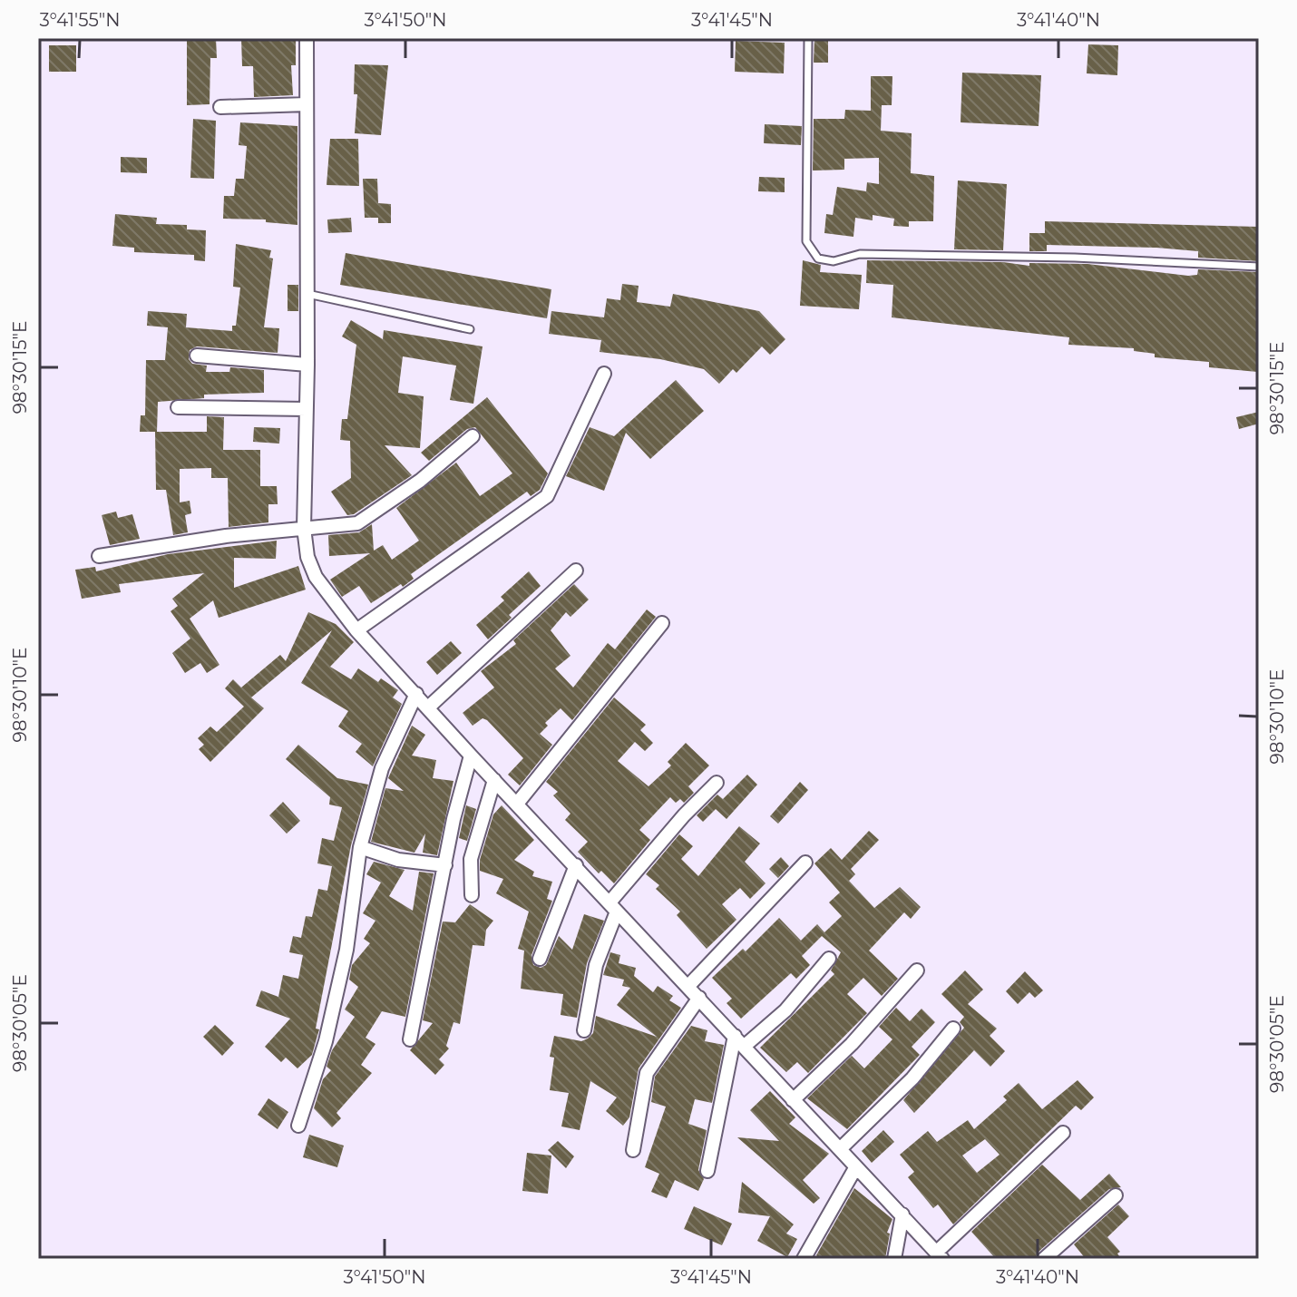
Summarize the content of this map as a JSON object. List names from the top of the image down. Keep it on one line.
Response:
{"coordinates":["3°41'55\"N","3°41'50\"N","3°41'45\"N","3°41'40\"N","98°30'15\"E","98°30'10\"E","98°30'05\"E"]}
